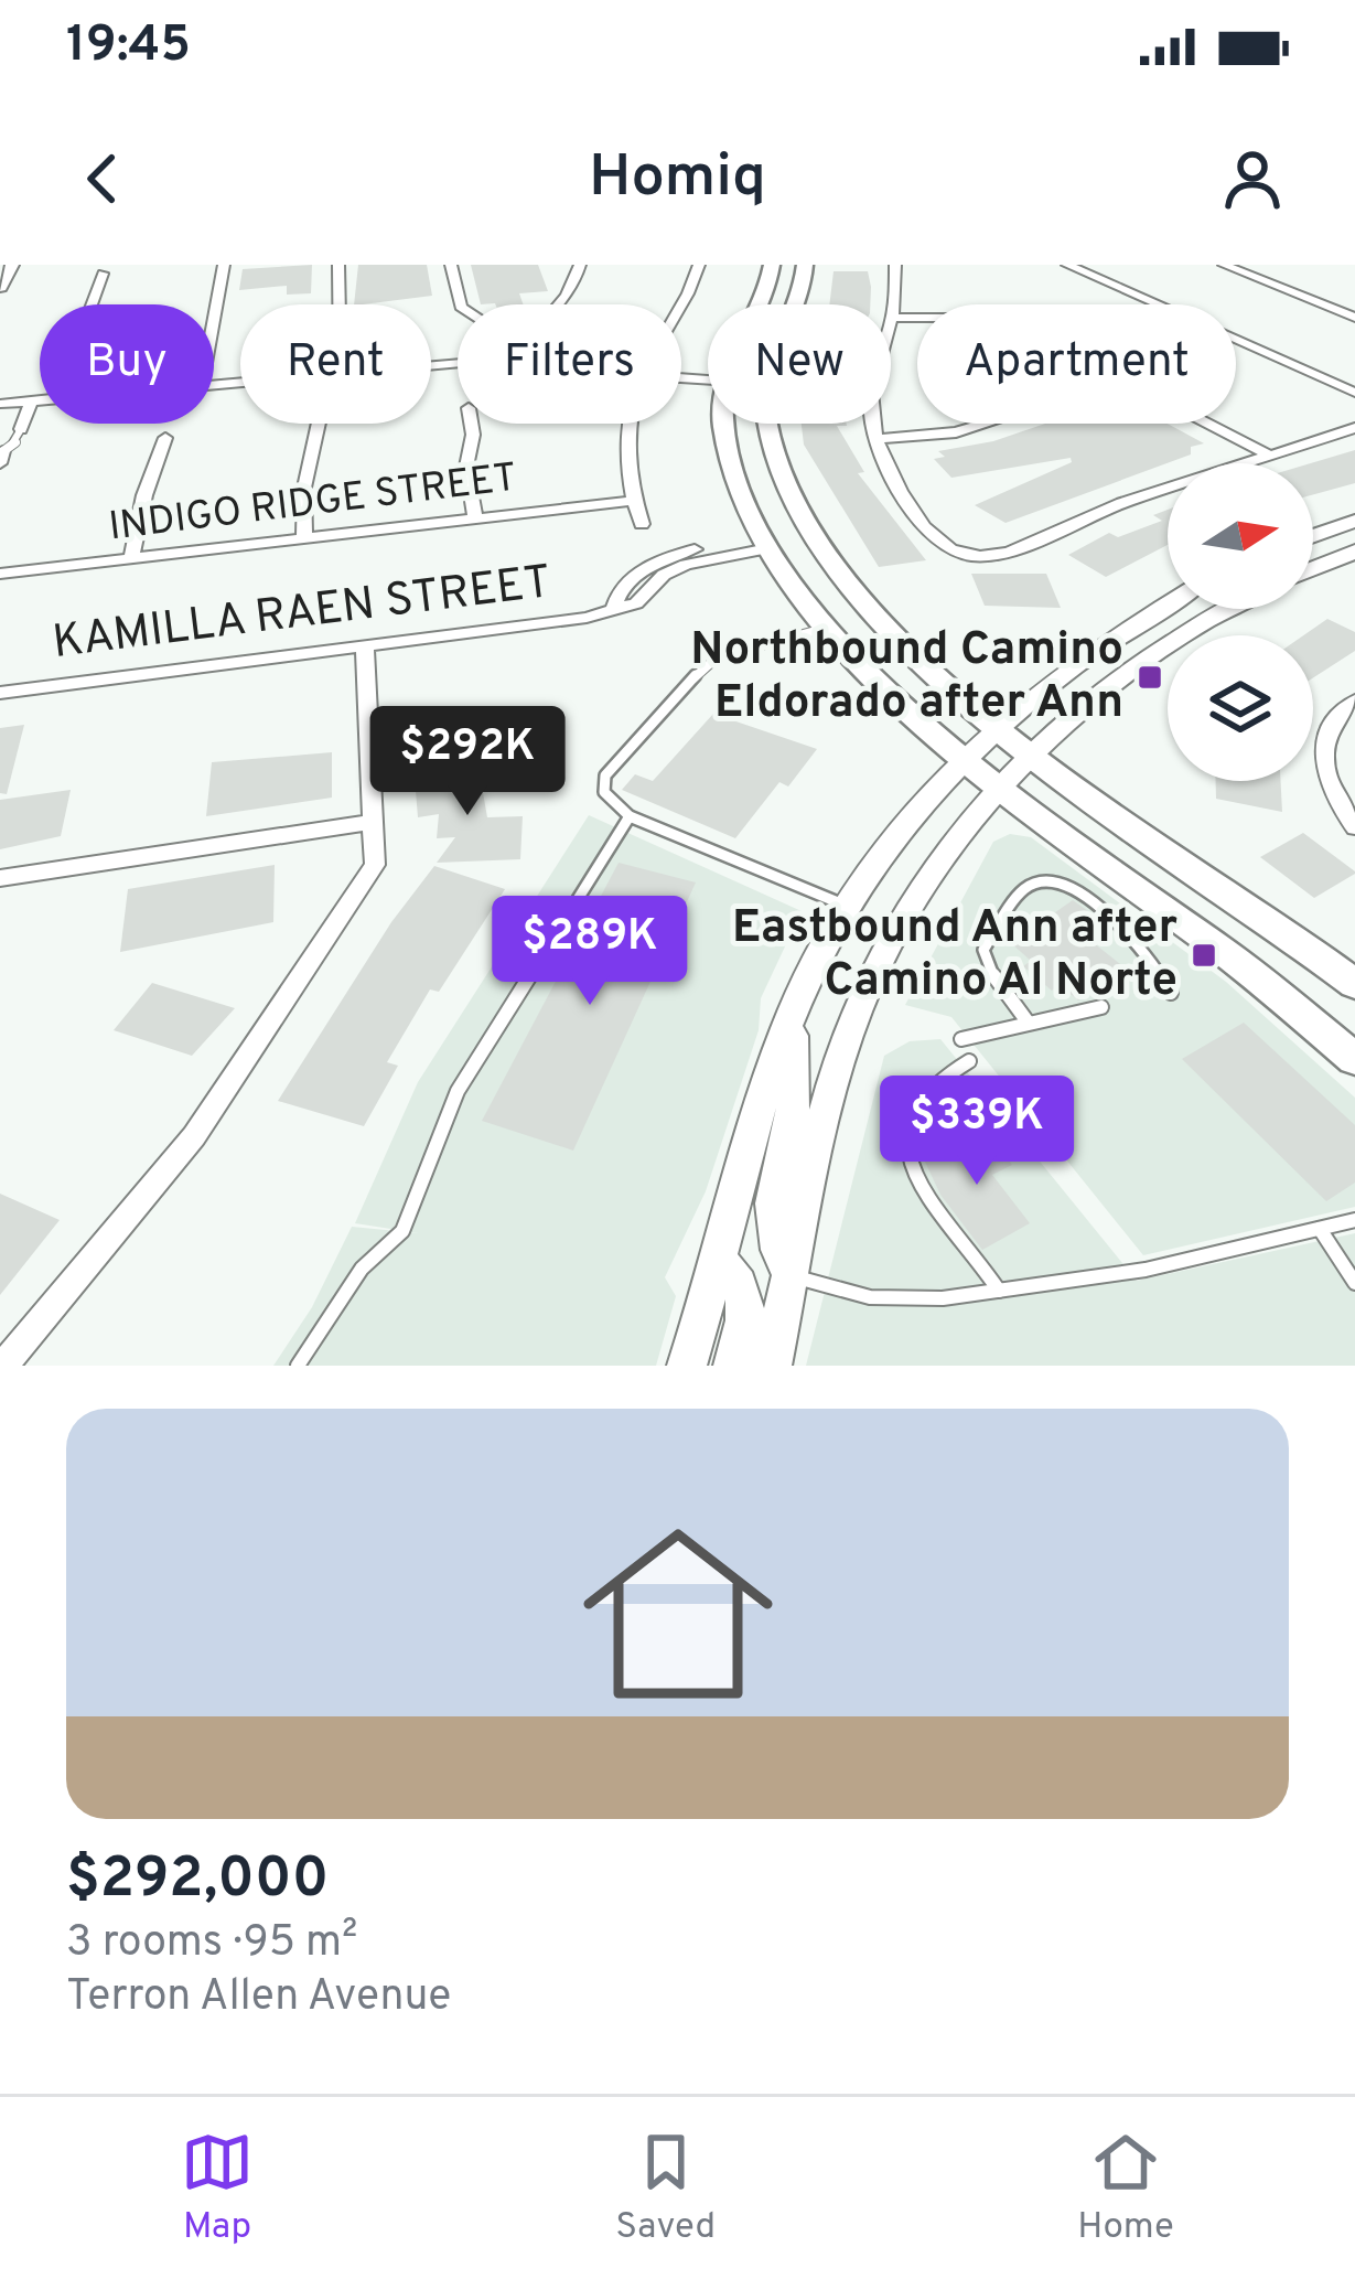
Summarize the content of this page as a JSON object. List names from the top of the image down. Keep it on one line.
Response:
{"streets":{"street":["INDIGO RIDGE STREET","KAMILLA RAEN STREET"]},"places":{"transit":["Northbound Camino Eldorado after Ann","Eastbound Ann after Camino Al Norte"]},"north":"right","page":{"status":"19:45","header":"Homiq","chip":["Buy","Rent","Filters","New","Apartment"],"price":["$292K","$289K","$339K"],"list":[{"name":"$292,000","note":"3 rooms · 95 m² · Terron Allen Avenue"}],"tabs":["Map","Saved","Home"]}}
